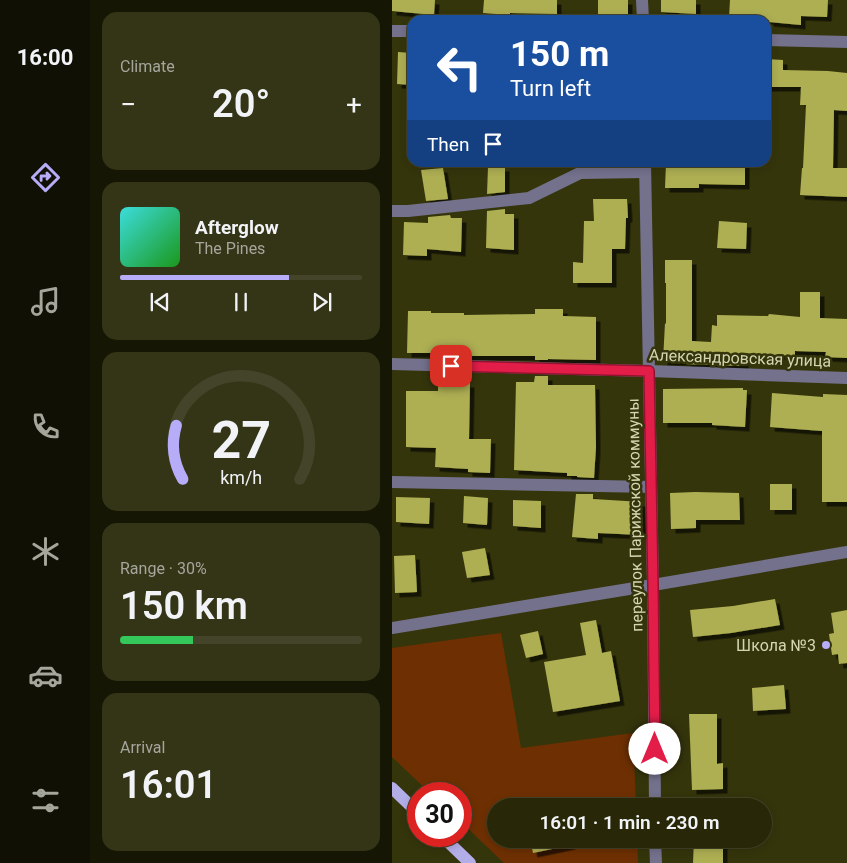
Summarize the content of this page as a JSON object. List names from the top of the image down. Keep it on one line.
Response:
{"streets":{"street":["Александровская улица","переулок Парижской коммуны"]},"crossings":[["Александровская улица","переулок Парижской коммуны"]],"places":["Школа №3"],"page":{"tabs":"16:00","tile":["Climate",["Range · 30%","150 km"],["Arrival","16:01"]],"turn":["150 m","Turn left"],"heat":["−","20°","+"],"then":"Then","song":["Afterglow","The Pines"],"limit":"30","trip":"16:01 · 1 min · 230 m","gauge":["27","km/h"]}}
